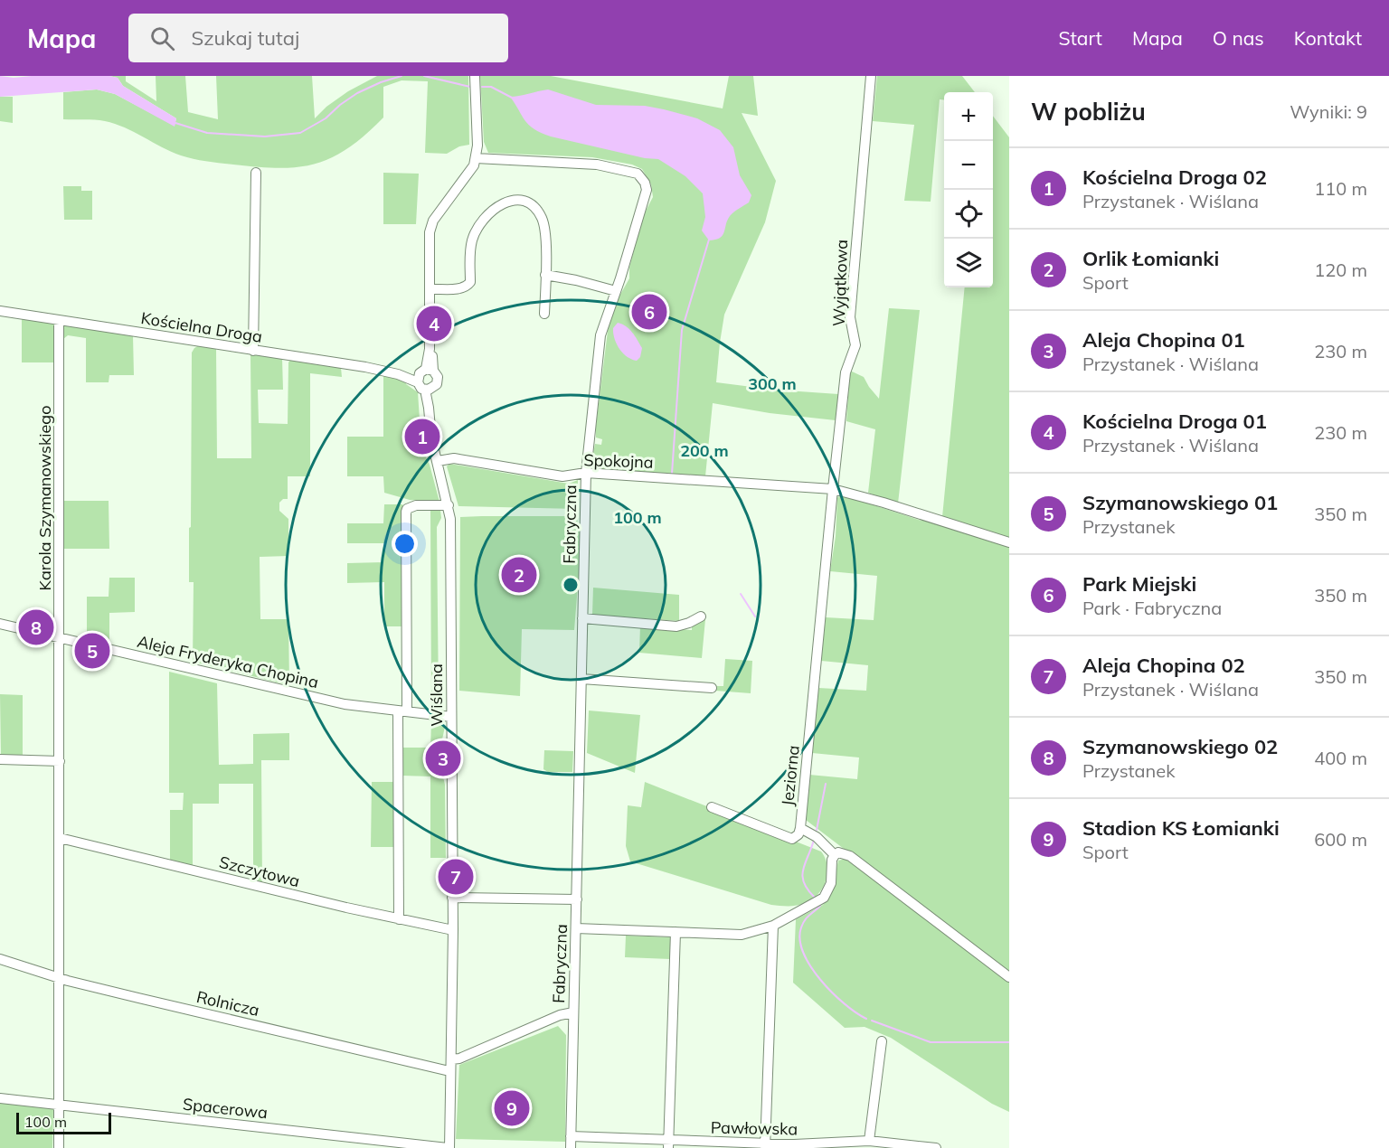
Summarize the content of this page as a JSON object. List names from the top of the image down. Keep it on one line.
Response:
{"streets":{"street":["Wyjątkowa","Kościelna Droga","Spokojna","Karola Szymanowskiego","Fabryczna","Aleja Fryderyka Chopina","Wiślana","Jeziorna","Szczytowa","Rolnicza","Spacerowa","Pawłowska"]},"crossings":[["Wyjątkowa","Spokojna"],["Wyjątkowa","Jeziorna"],["Kościelna Droga","Karola Szymanowskiego"],["Kościelna Droga","Wiślana"],["Spokojna","Fabryczna"],["Spokojna","Wiślana"],["Spokojna","Jeziorna"],["Karola Szymanowskiego","Aleja Fryderyka Chopina"],["Karola Szymanowskiego","Szczytowa"],["Karola Szymanowskiego","Rolnicza"],["Karola Szymanowskiego","Spacerowa"],["Fabryczna","Wiślana"],["Fabryczna","Pawłowska"],["Aleja Fryderyka Chopina","Wiślana"],["Wiślana","Szczytowa"],["Wiślana","Rolnicza"],["Wiślana","Spacerowa"]],"scale_bar":"100 m","page":{"header":"Mapa","search":"Szukaj tutaj","nav":["Start","Mapa","O nas","Kontakt"],"heading":["W pobliżu","Wyniki: 9"],"map_buttons":["+","−"],"list":[{"mark":"1","name":"Kościelna Droga 02","note":"Przystanek · Wiślana","value":"110 m"},{"mark":"2","name":"Orlik Łomianki","note":"Sport","value":"120 m"},{"mark":"3","name":"Aleja Chopina 01","note":"Przystanek · Wiślana","value":"230 m"},{"mark":"4","name":"Kościelna Droga 01","note":"Przystanek · Wiślana","value":"230 m"},{"mark":"5","name":"Szymanowskiego 01","note":"Przystanek","value":"350 m"},{"mark":"6","name":"Park Miejski","note":"Park · Fabryczna","value":"350 m"},{"mark":"7","name":"Aleja Chopina 02","note":"Przystanek · Wiślana","value":"350 m"},{"mark":"8","name":"Szymanowskiego 02","note":"Przystanek","value":"400 m"},{"mark":"9","name":"Stadion KS Łomianki","note":"Sport","value":"600 m"}],"pins":["6","4","1","2","8","5","3","7","9"],"scale":"100 m"},"rings":["300 m","200 m","100 m"]}
